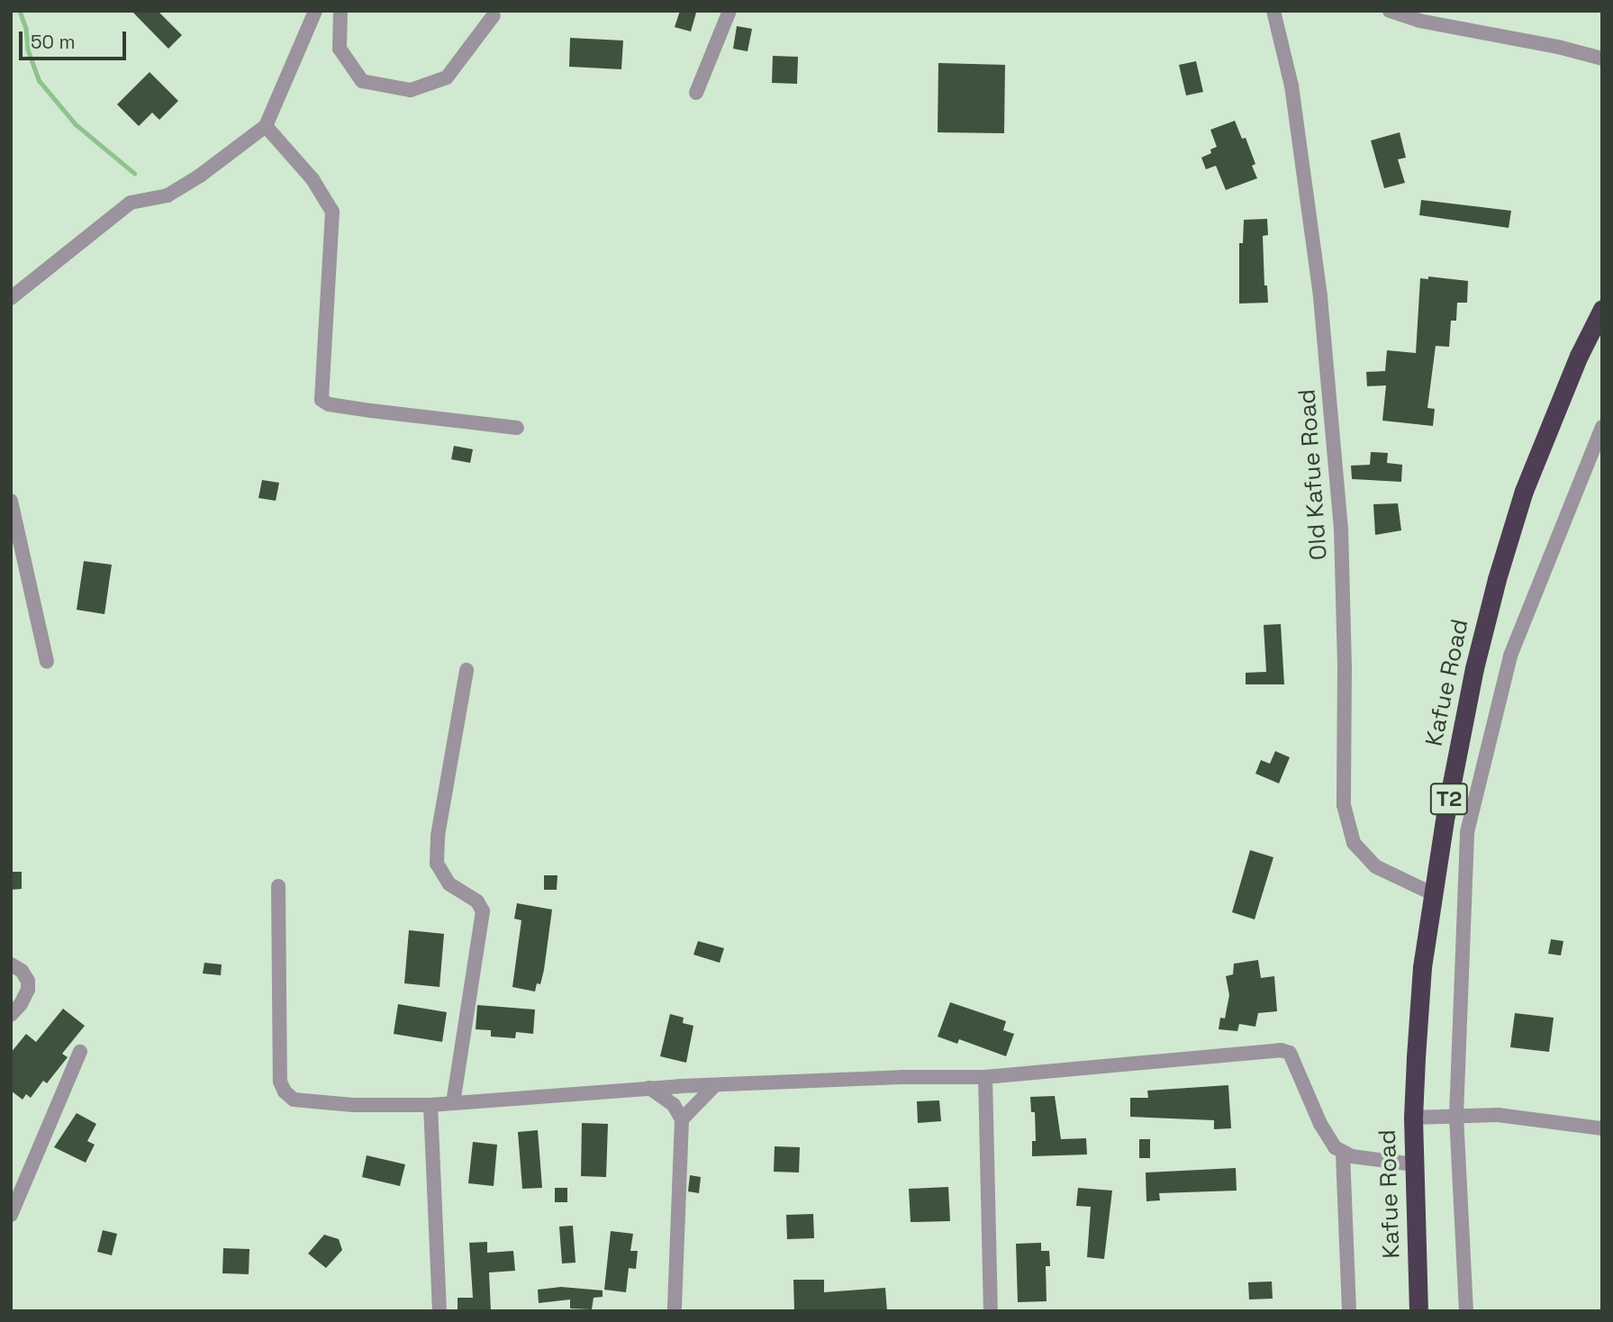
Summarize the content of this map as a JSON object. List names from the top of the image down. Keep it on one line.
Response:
{"streets":{"highway":["Kafue Road","T2"],"street":["Old Kafue Road"]},"crossings":[["Old Kafue Road","Kafue Road"]],"scale_bar":"50 m"}
